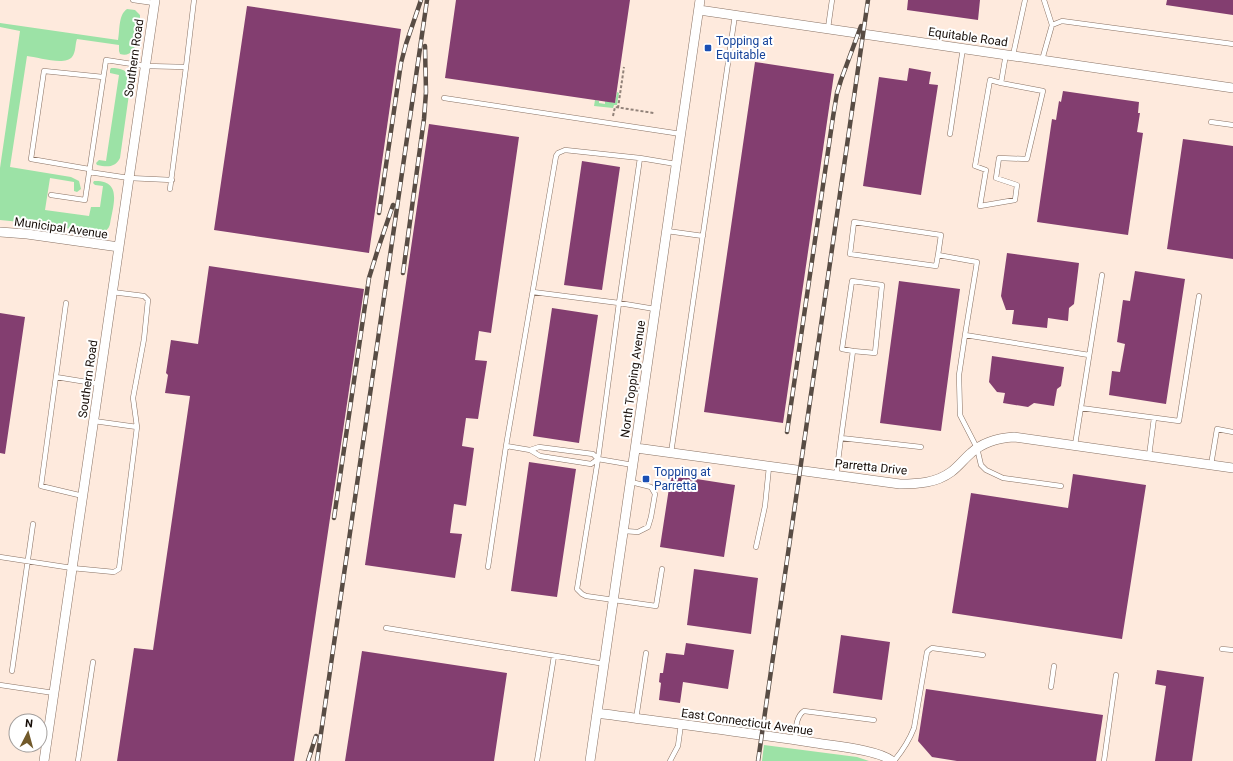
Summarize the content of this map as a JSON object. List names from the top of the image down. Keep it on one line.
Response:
{"streets":{"street":["Equitable Road","Southern Road","Municipal Avenue","North Topping Avenue","Parretta Drive","East Connecticut Avenue"]},"crossings":[["Equitable Road","North Topping Avenue"],["Southern Road","Municipal Avenue"],["North Topping Avenue","Parretta Drive"],["North Topping Avenue","East Connecticut Avenue"]],"places":{"transit":["Topping at Equitable","Topping at Parretta"]},"north":"top"}
